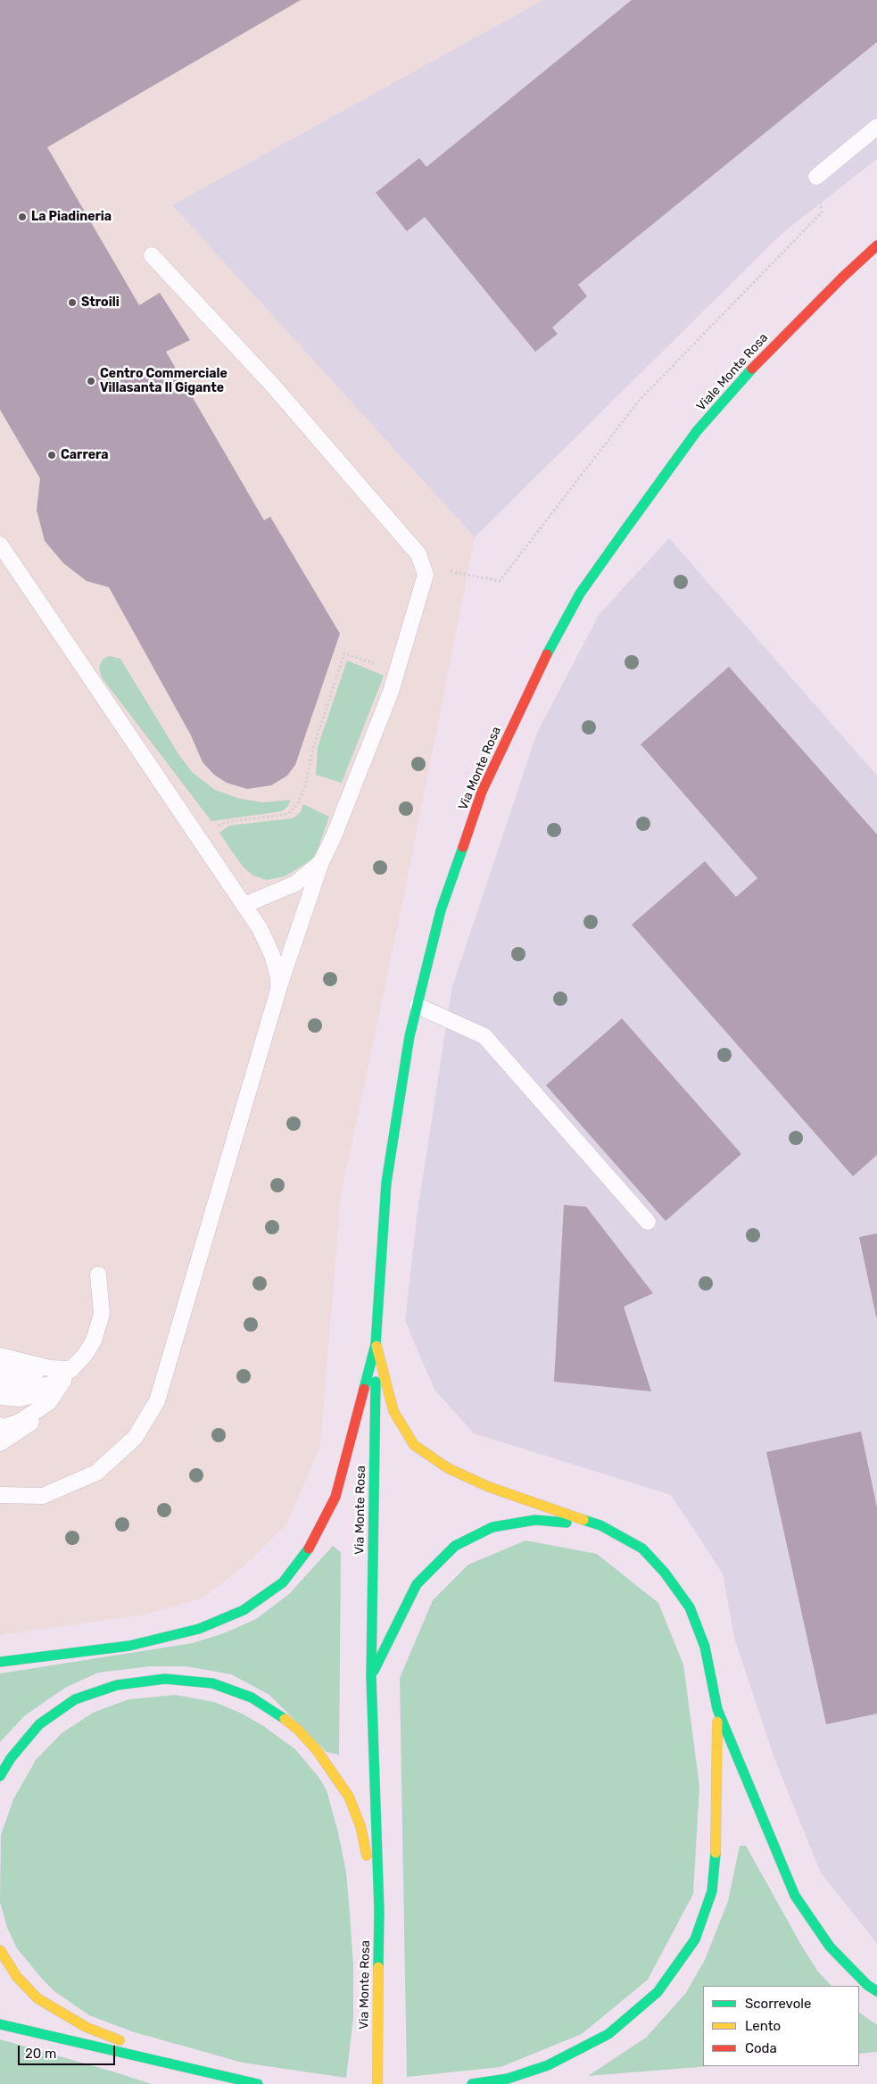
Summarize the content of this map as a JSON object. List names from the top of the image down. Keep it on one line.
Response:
{"streets":{"main road":["Viale Monte Rosa","Via Monte Rosa"]},"crossings":[["Viale Monte Rosa","Via Monte Rosa"]],"places":["La Piadineria","Stroili","Centro Commerciale Villasanta Il Gigante","Carrera"],"legend":["Scorrevole","Lento","Coda"],"scale_bar":"20 m"}
